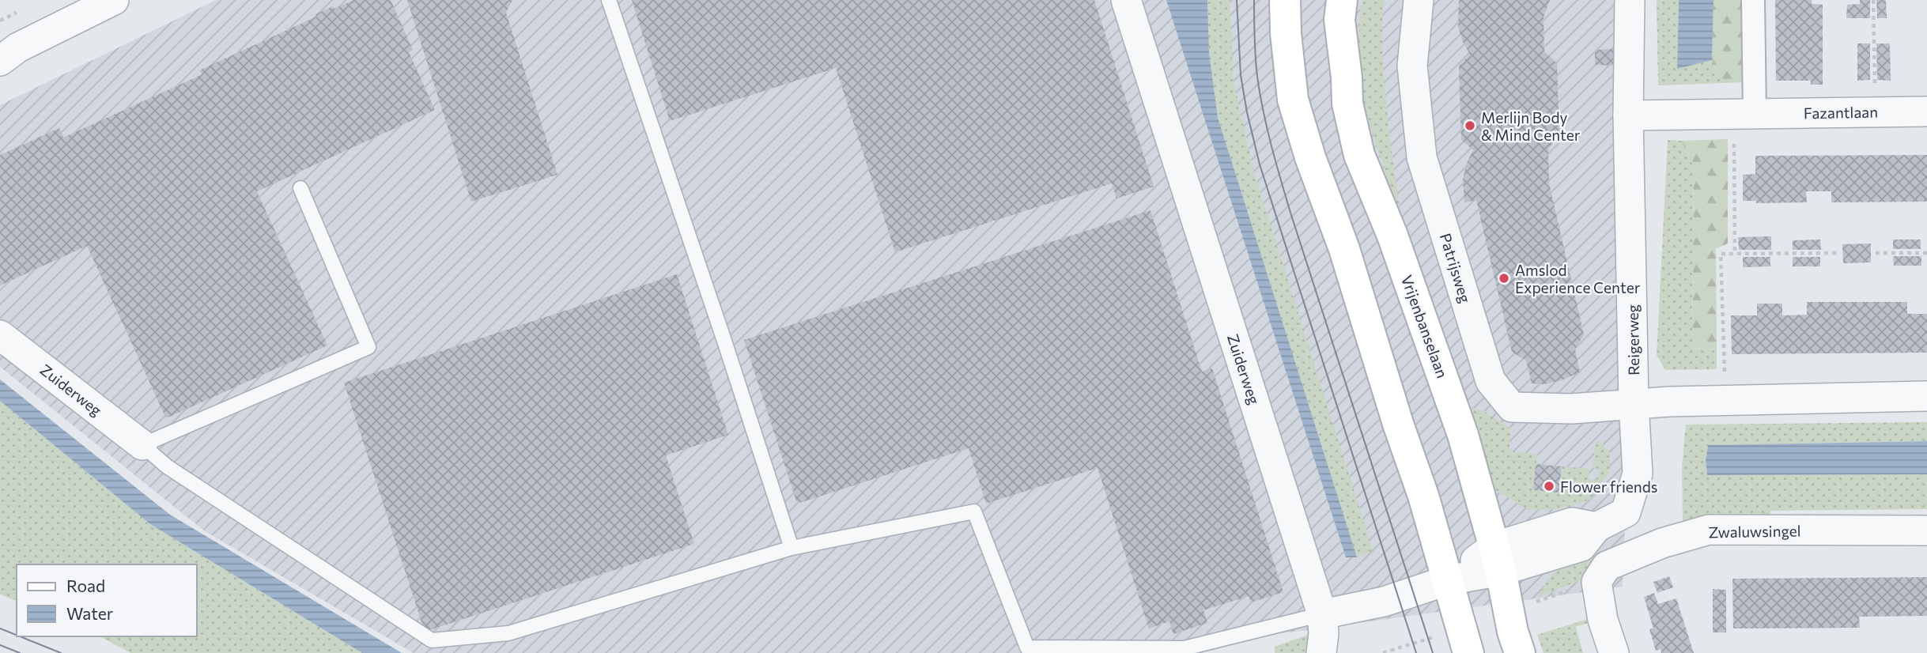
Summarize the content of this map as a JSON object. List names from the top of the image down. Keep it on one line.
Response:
{"streets":{"main road":["Vrijenbanselaan"],"street":["Fazantlaan","Patrijsweg","Reigerweg","Zuiderweg","Zwaluwsingel"]},"crossings":[["Fazantlaan","Reigerweg"],["Patrijsweg","Reigerweg"],["Vrijenbanselaan","Reigerweg"]],"places":["Merlijn Body & Mind Center","Amslod Experience Center","Flower friends"],"legend":["Road","Water"]}
